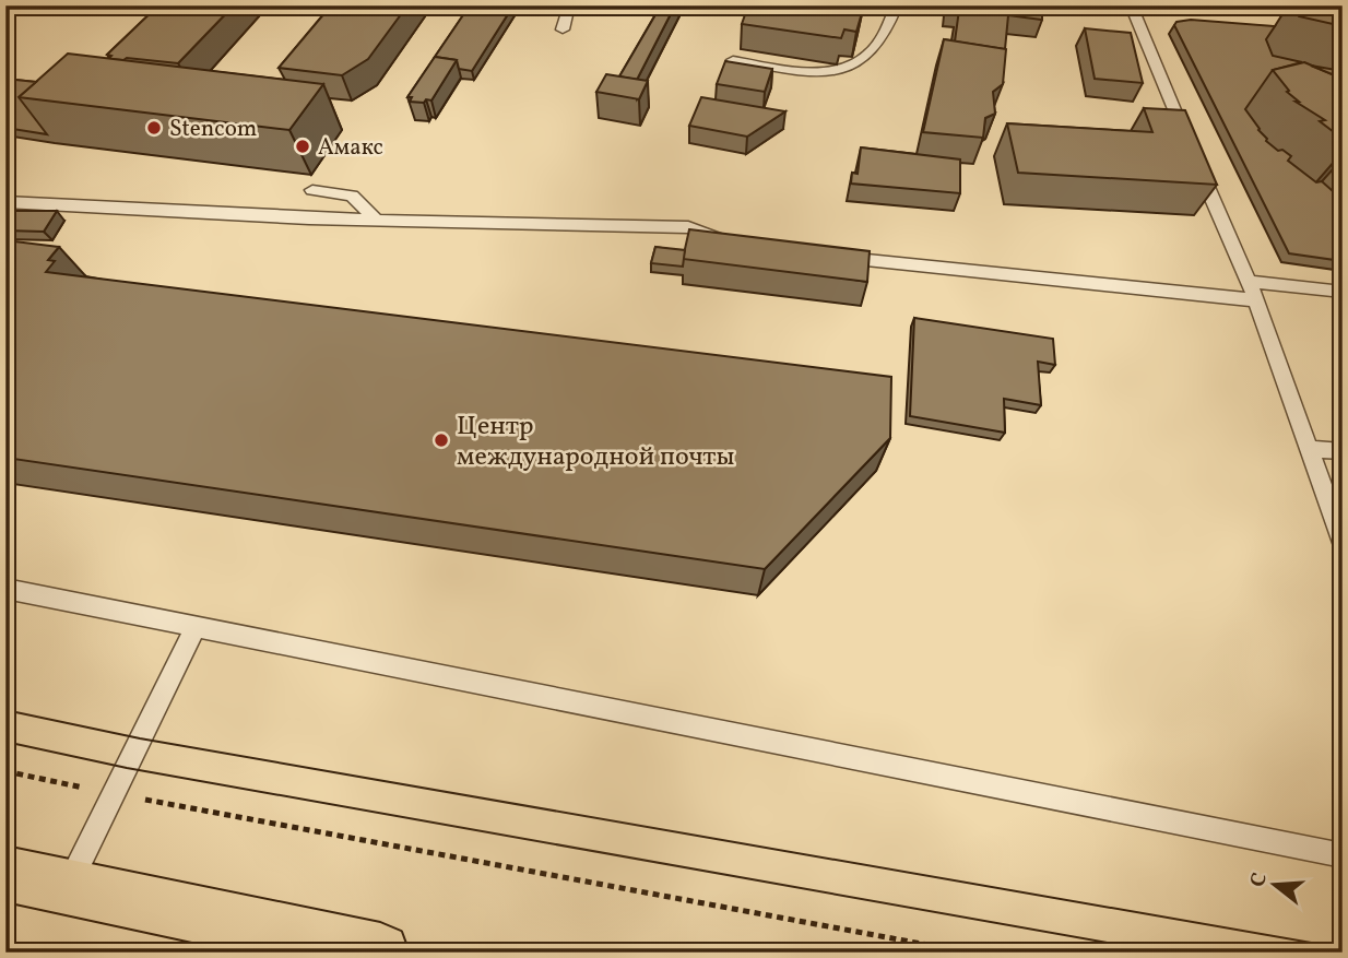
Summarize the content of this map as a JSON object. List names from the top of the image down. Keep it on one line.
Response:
{"places":["Stencom","Амакс","Центр международной почты"],"north":"left"}
